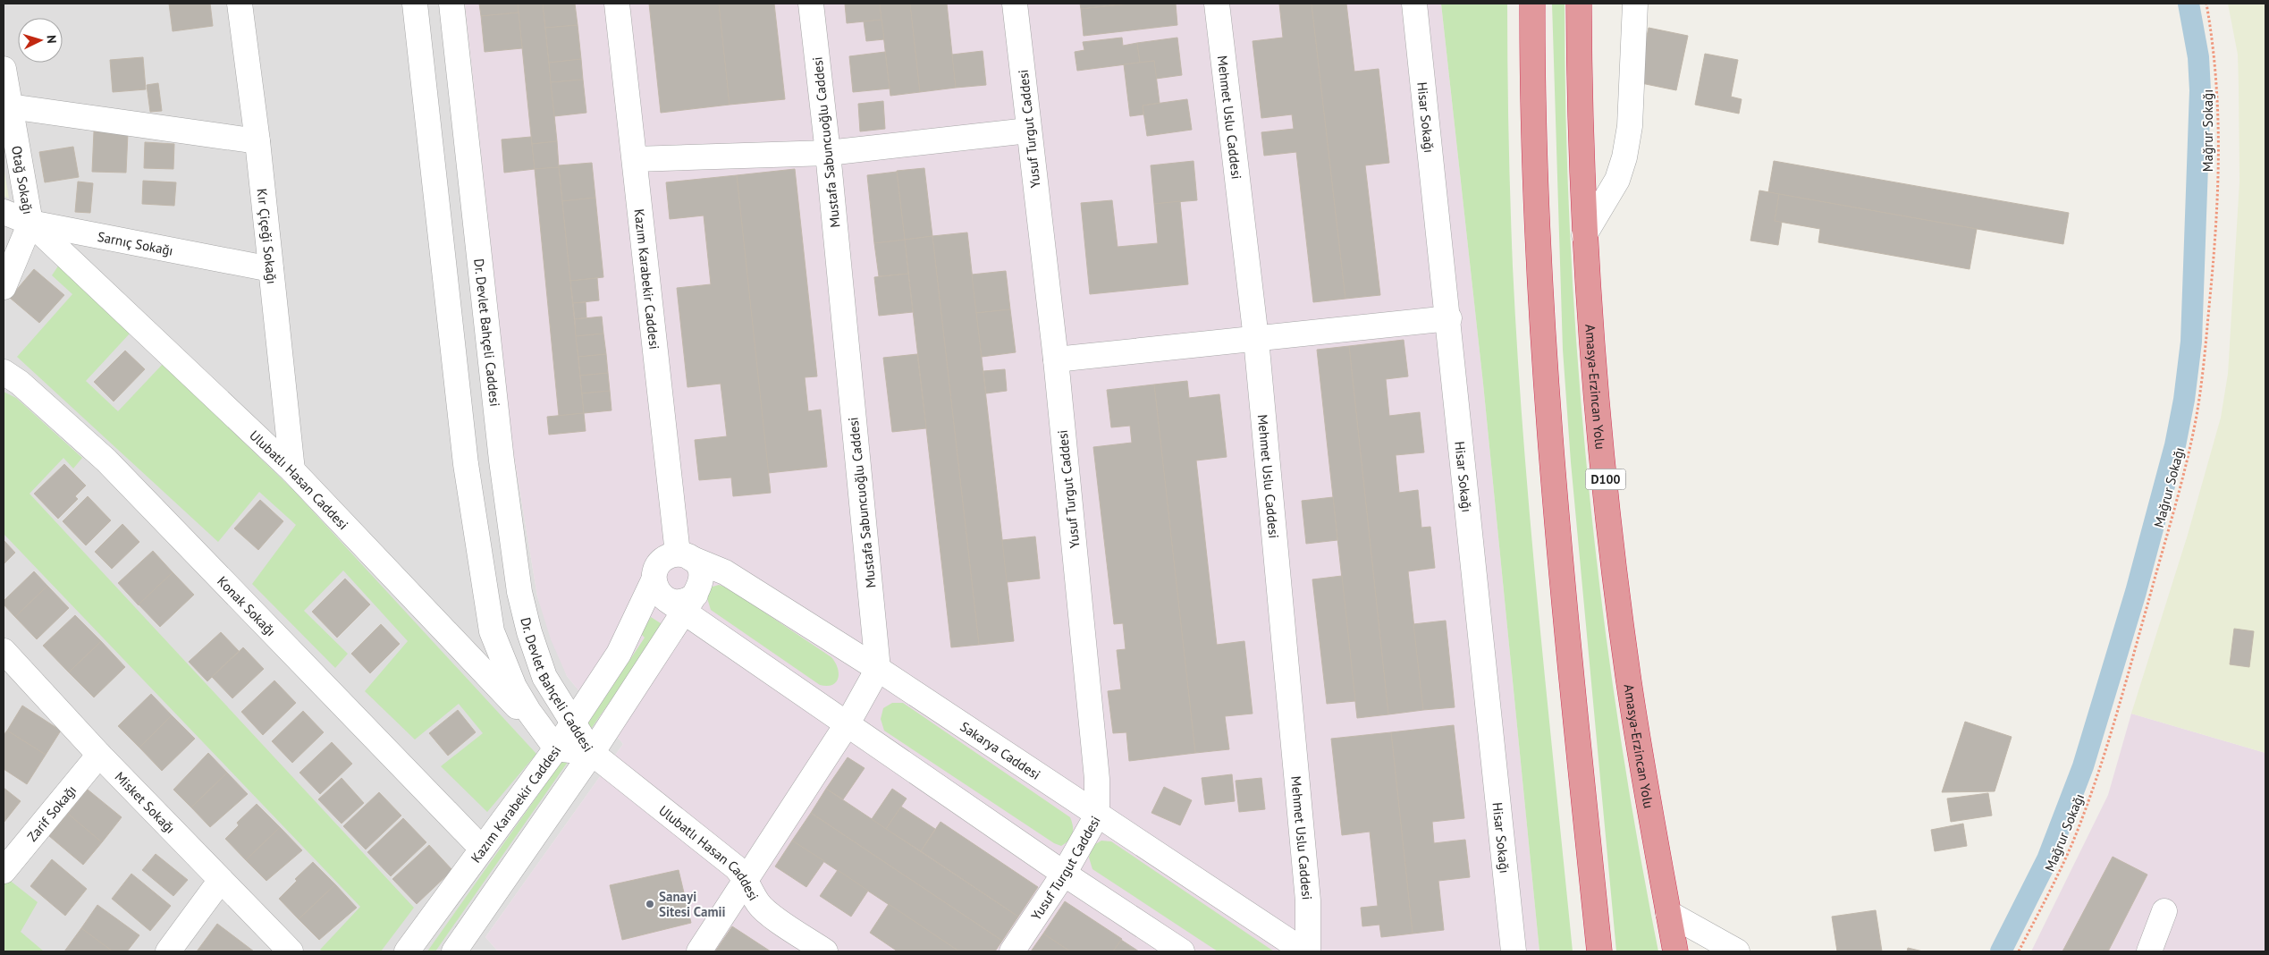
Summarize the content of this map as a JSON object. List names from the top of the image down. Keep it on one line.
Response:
{"streets":{"highway":["Amasya-Erzincan Yolu","D100"],"street":["Mehmet Uslu Caddesi","Hisar Sokağı","Yusuf Turgut Caddesi","Mustafa Sabuncuoğlu Caddesi","Otağ Sokağı","Kır Çiçeği Sokağı","Sarnıç Sokağı","Kazım Karabekir Caddesi","Dr. Devlet Bahçeli Caddesi","Ulubatlı Hasan Caddesi","Konak Sokağı","Sakarya Caddesi","Misket Sokağı","Zarif Sokağı"],"path":["Mağrur Sokağı"]},"crossings":[["Yusuf Turgut Caddesi","Sakarya Caddesi"],["Mustafa Sabuncuoğlu Caddesi","Sakarya Caddesi"],["Otağ Sokağı","Sarnıç Sokağı"],["Otağ Sokağı","Ulubatlı Hasan Caddesi"],["Kır Çiçeği Sokağı","Sarnıç Sokağı"],["Kır Çiçeği Sokağı","Ulubatlı Hasan Caddesi"],["Sarnıç Sokağı","Ulubatlı Hasan Caddesi"],["Kazım Karabekir Caddesi","Dr. Devlet Bahçeli Caddesi"],["Kazım Karabekir Caddesi","Ulubatlı Hasan Caddesi"],["Kazım Karabekir Caddesi","Konak Sokağı"],["Kazım Karabekir Caddesi","Sakarya Caddesi"],["Dr. Devlet Bahçeli Caddesi","Ulubatlı Hasan Caddesi"],["Misket Sokağı","Zarif Sokağı"]],"places":["Sanayi Sitesi Camii"],"north":"right"}
